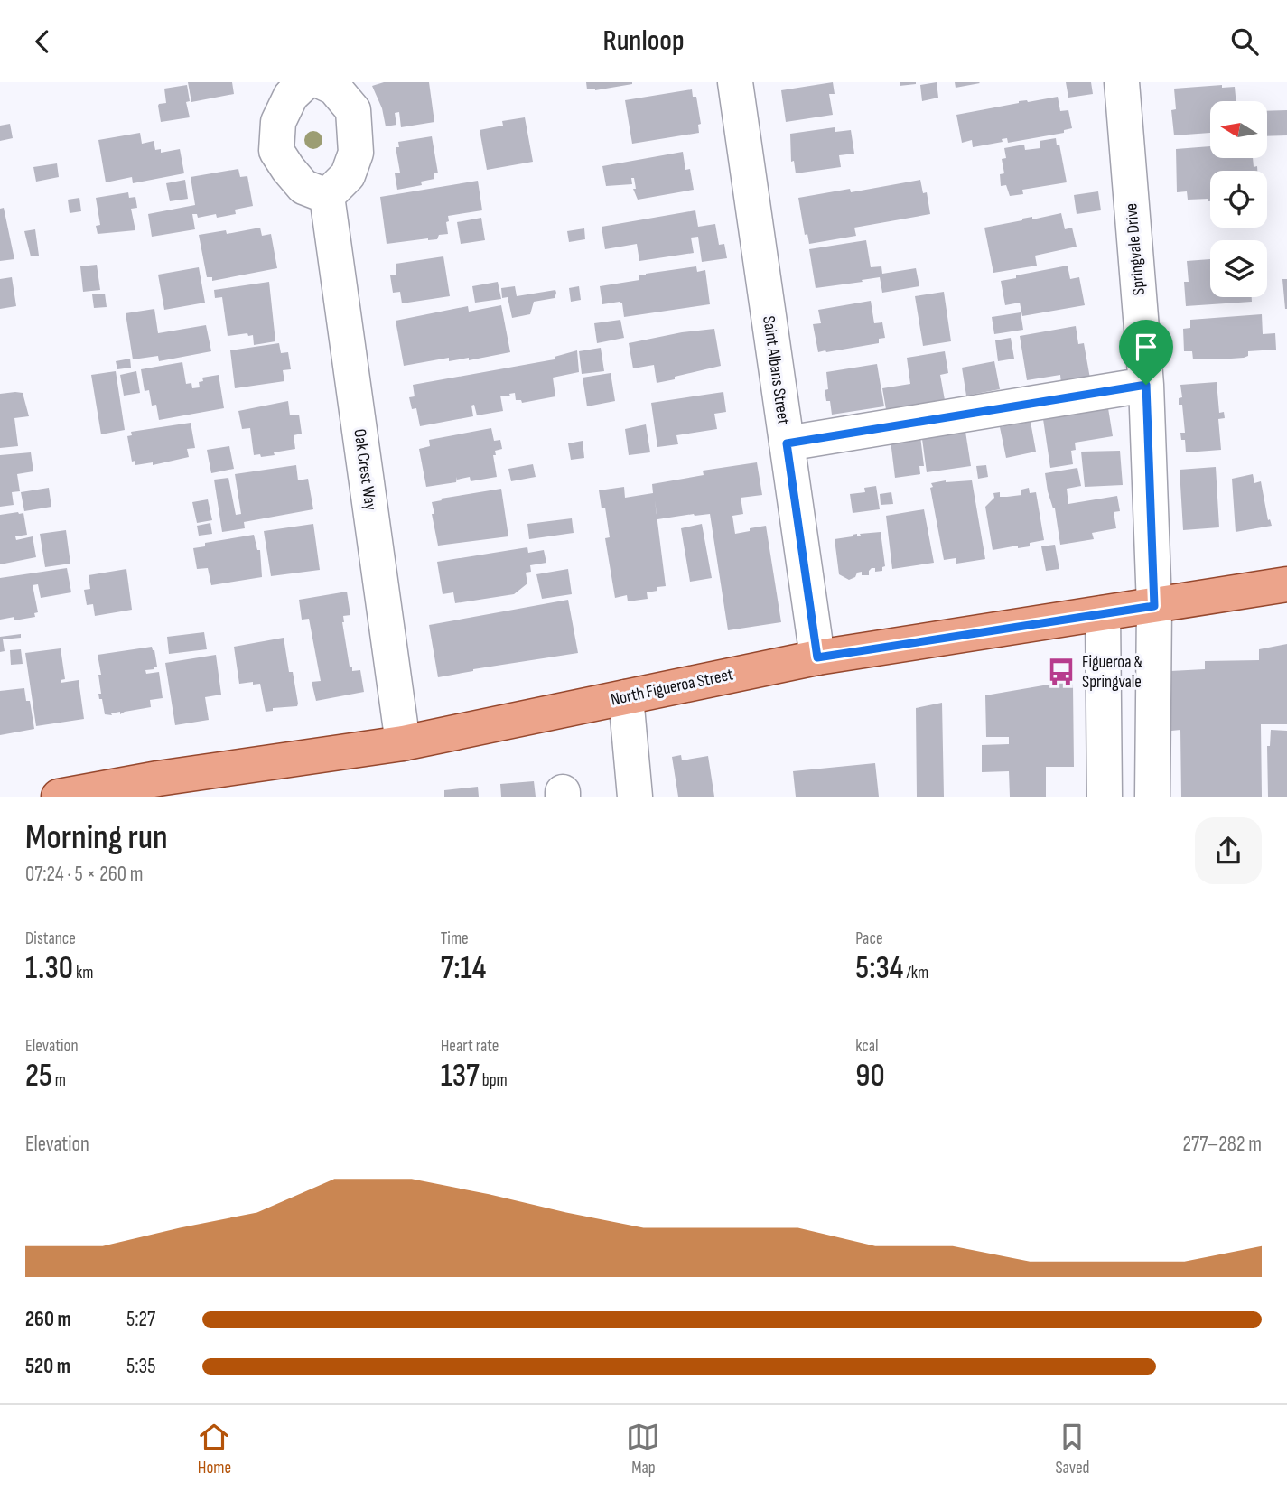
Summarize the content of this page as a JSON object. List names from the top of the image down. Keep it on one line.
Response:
{"streets":{"main road":["North Figueroa Street"],"street":["Springvale Drive","Saint Albans Street","Oak Crest Way"]},"crossings":[["Springvale Drive","North Figueroa Street"],["Saint Albans Street","North Figueroa Street"],["Oak Crest Way","North Figueroa Street"]],"places":{"bus stop":["Figueroa & Springvale"]},"north":"left","page":{"header":"Runloop","heading":["Morning run","07:24 · 5 × 260 m"],"stats":[["Distance","1.30 km"],["Time","7:14"],["Pace","5:34 /km"],["Elevation","25 m"],["Heart rate","137 bpm"],["kcal","90"]],"chart":["Elevation","277–282 m"],"list":[{"name":"260 m","note":"5:27"},{"name":"520 m","note":"5:35"}],"tabs":["Home","Map","Saved"]}}
